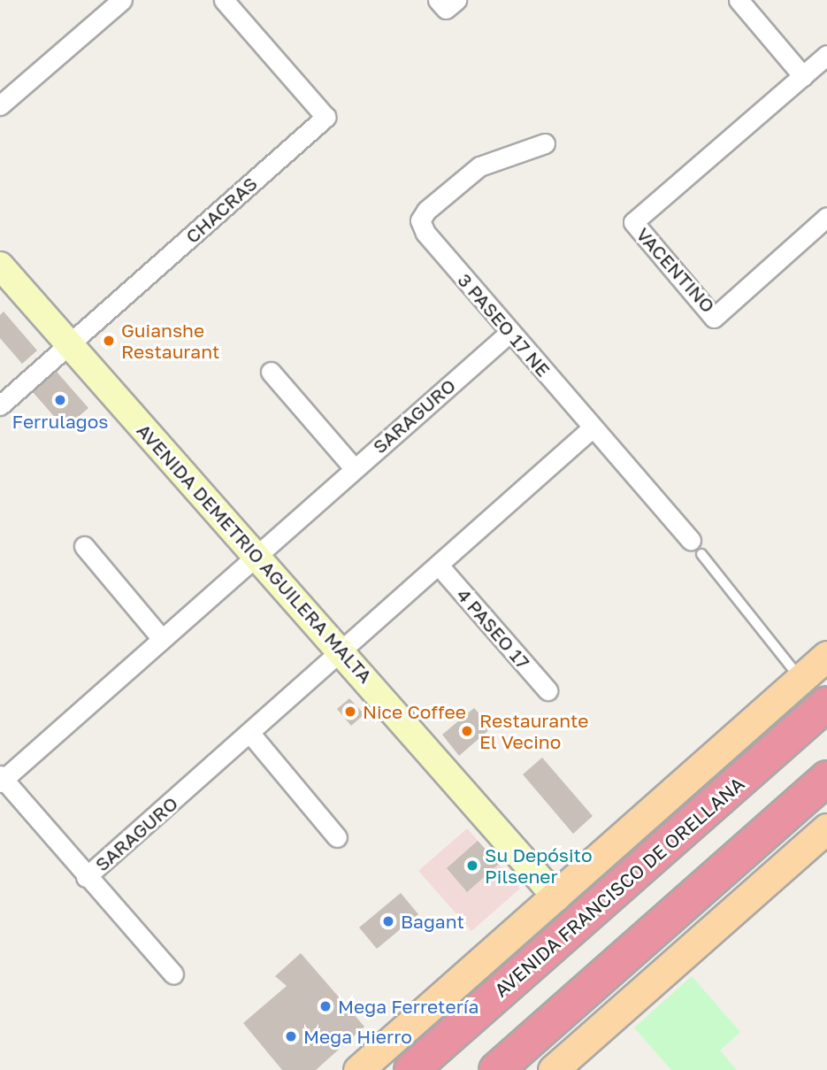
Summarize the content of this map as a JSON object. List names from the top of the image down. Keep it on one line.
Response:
{"streets":{"highway":["AVENIDA FRANCISCO DE ORELLANA"],"street":["CHACRAS","VACENTINO","3 PASEO 17 NE","SARAGURO","AVENIDA DEMETRIO AGUILERA MALTA","4 PASEO 17"]},"crossings":[["CHACRAS","AVENIDA DEMETRIO AGUILERA MALTA"],["3 PASEO 17 NE","SARAGURO"],["3 PASEO 17 NE","AVENIDA FRANCISCO DE ORELLANA"],["SARAGURO","AVENIDA DEMETRIO AGUILERA MALTA"],["SARAGURO","4 PASEO 17"],["AVENIDA DEMETRIO AGUILERA MALTA","AVENIDA FRANCISCO DE ORELLANA"]],"places":["Guianshe Restaurant","Ferrulagos","Nice Coffee","Restaurante El Vecino","Su Depósito Pilsener","Bagant","Mega Ferretería","Mega Hierro"]}
